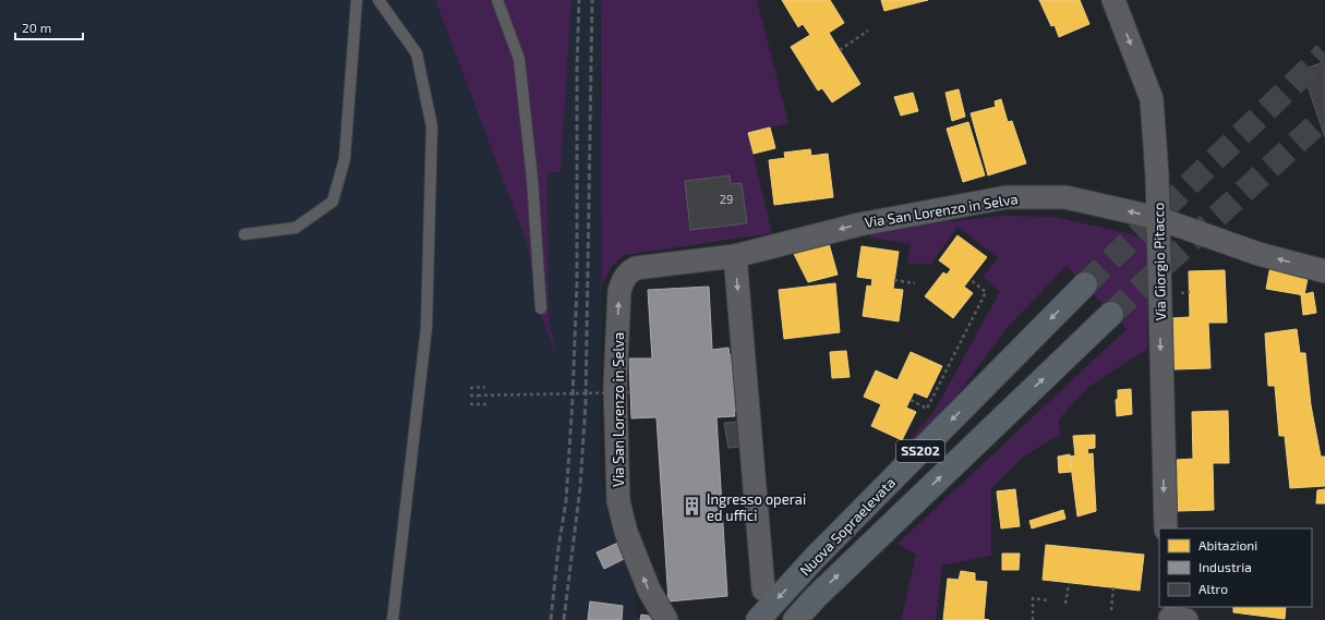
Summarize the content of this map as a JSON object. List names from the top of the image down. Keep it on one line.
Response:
{"streets":{"highway":["SS202","Nuova Sopraelevata"],"street":["Via San Lorenzo in Selva","Via Giorgio Pitacco"]},"crossings":[["Via San Lorenzo in Selva","Via Giorgio Pitacco"]],"one_way":["Via Giorgio Pitacco"],"places":{"building":["Ingresso operai ed uffici"]},"house_numbers":["29"],"legend":["Abitazioni","Industria","Altro"],"scale_bar":"20 m"}
